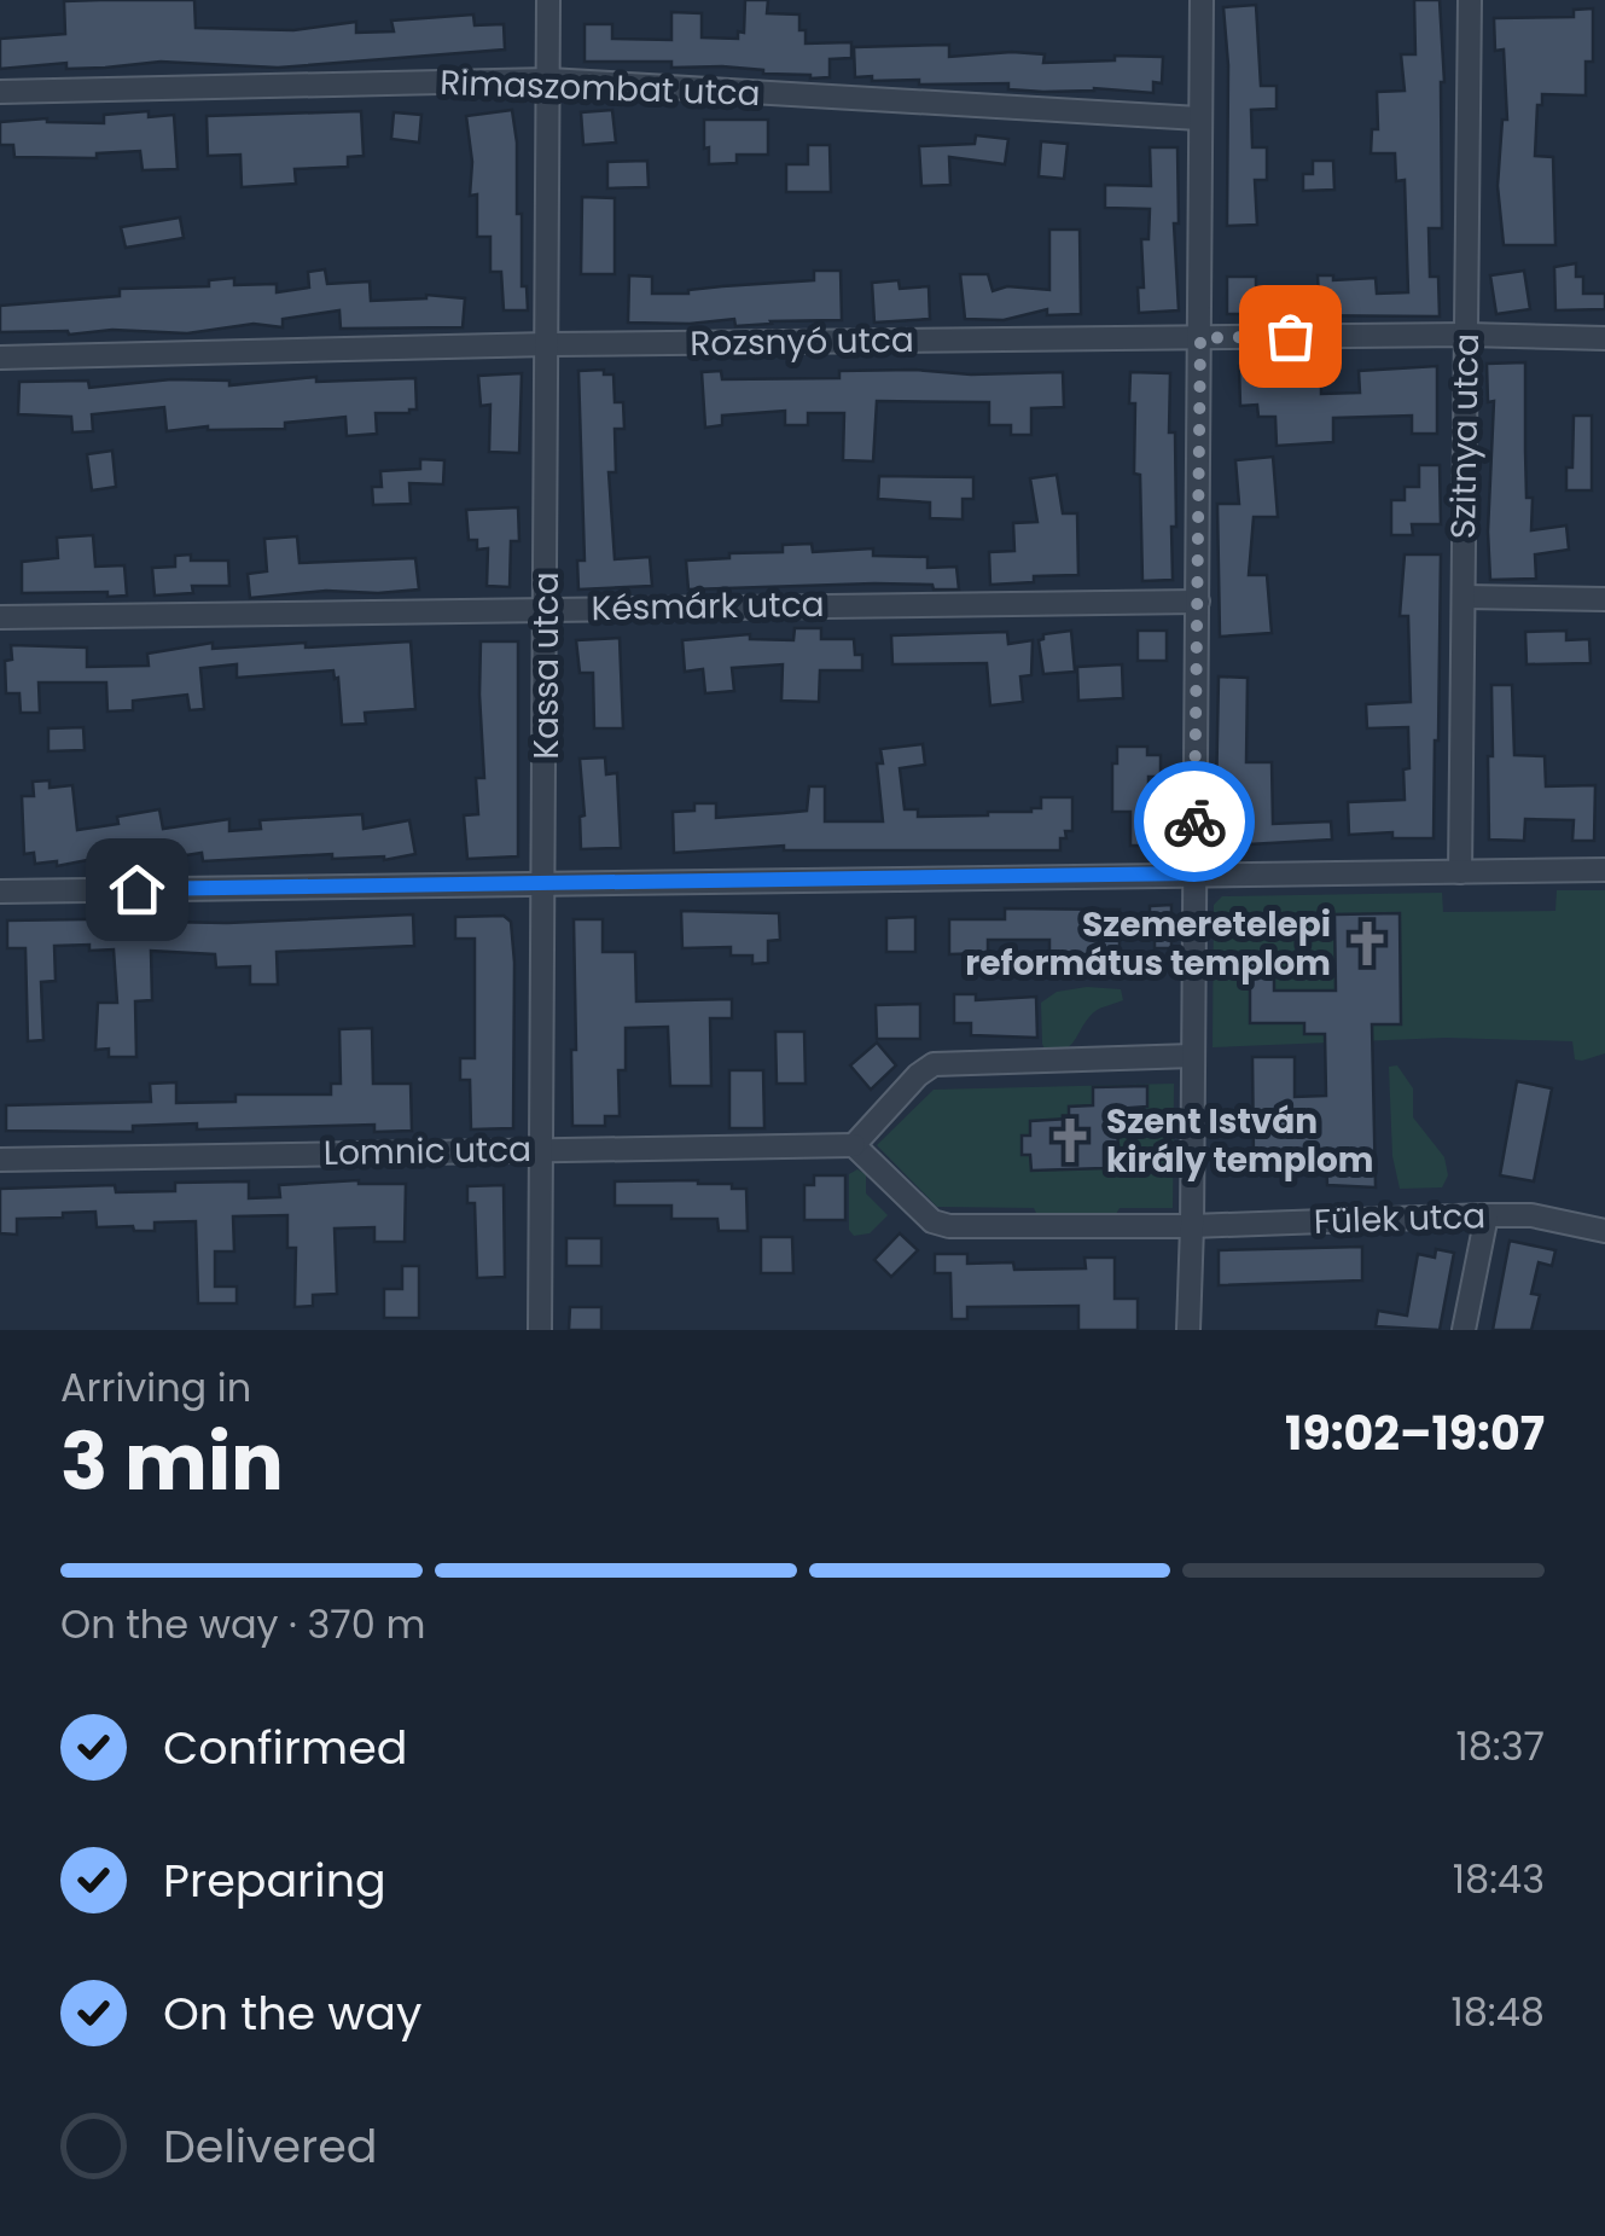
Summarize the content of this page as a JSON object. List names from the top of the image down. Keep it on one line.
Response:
{"streets":{"street":["Rimaszombat utca","Rozsnyó utca","Szitnya utca","Késmárk utca","Kassa utca","Lomnic utca","Fülek utca"]},"crossings":[["Rimaszombat utca","Kassa utca"],["Rozsnyó utca","Szitnya utca"],["Rozsnyó utca","Kassa utca"],["Késmárk utca","Kassa utca"],["Kassa utca","Lomnic utca"],["Lomnic utca","Fülek utca"]],"places":{"church":["Szemeretelepi református templom","Szent István király templom"]},"page":{"heading":["3 min","Arriving in","19:02–19:07"],"bar":"On the way · 370 m","list":[["Confirmed","18:37"],["Preparing","18:43"],["On the way","18:48"],"Delivered"]}}
